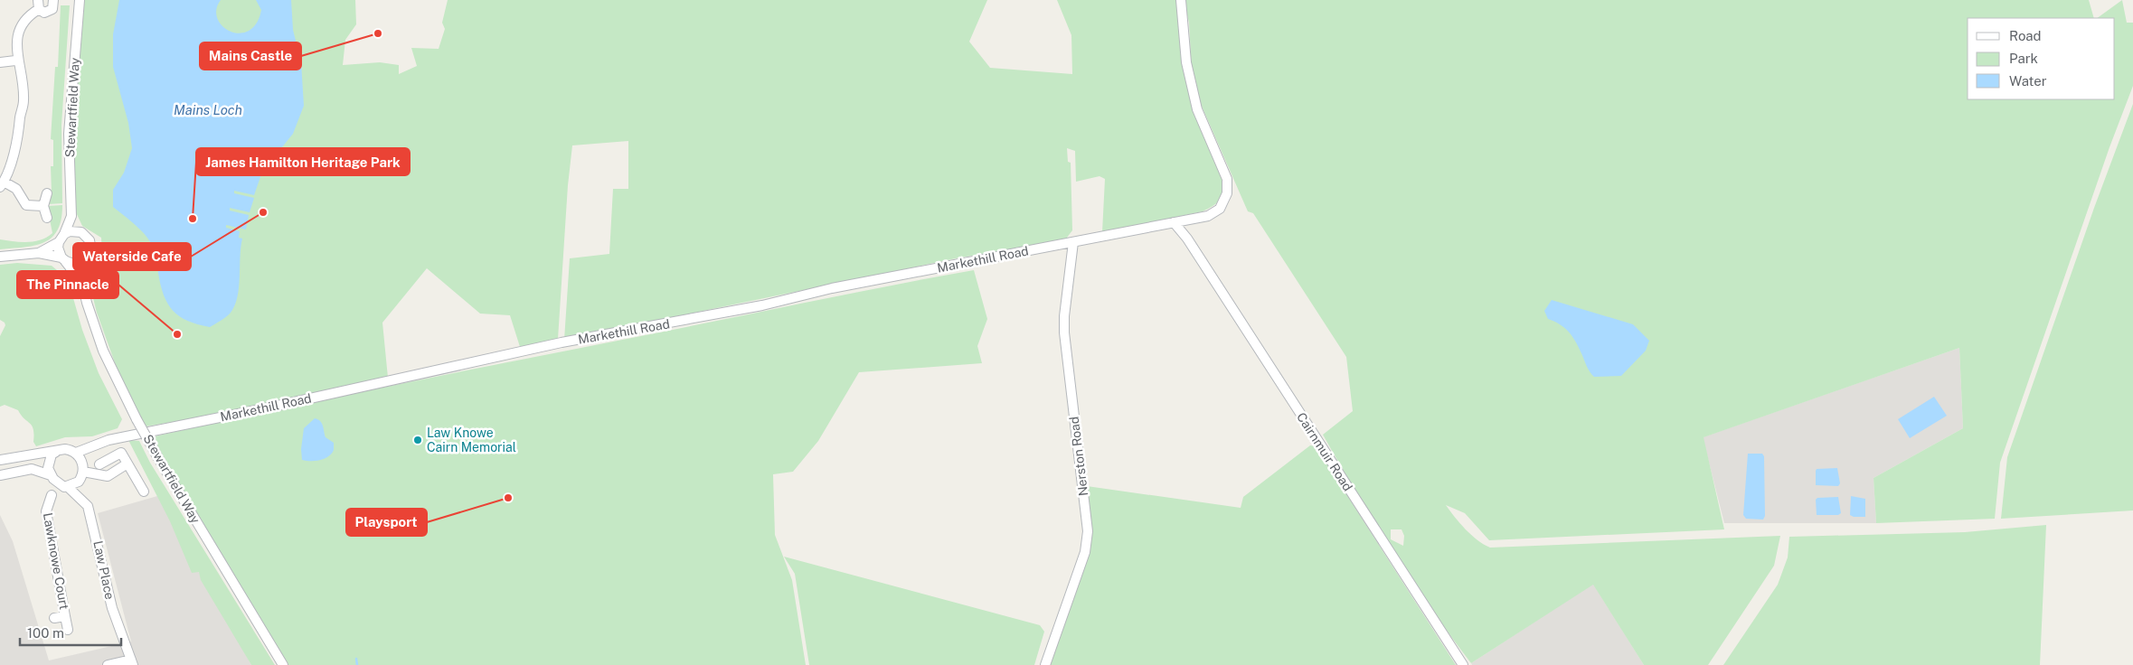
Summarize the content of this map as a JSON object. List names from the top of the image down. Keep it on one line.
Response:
{"streets":{"street":["Stewartfield Way","Markethill Road","Cairnmuir Road","Nerston Road","Lawknowe Court","Law Place"]},"crossings":[["Markethill Road","Cairnmuir Road"],["Markethill Road","Nerston Road"],["Markethill Road","Lawknowe Court"],["Markethill Road","Law Place"],["Lawknowe Court","Law Place"]],"water":["Mains Loch"],"places":["Mains Castle","Waterside Cafe","James Hamilton Heritage Park","The Pinnacle","Law Knowe Cairn Memorial","Playsport"],"legend":["Road","Park","Water"],"scale_bar":"100 m"}
